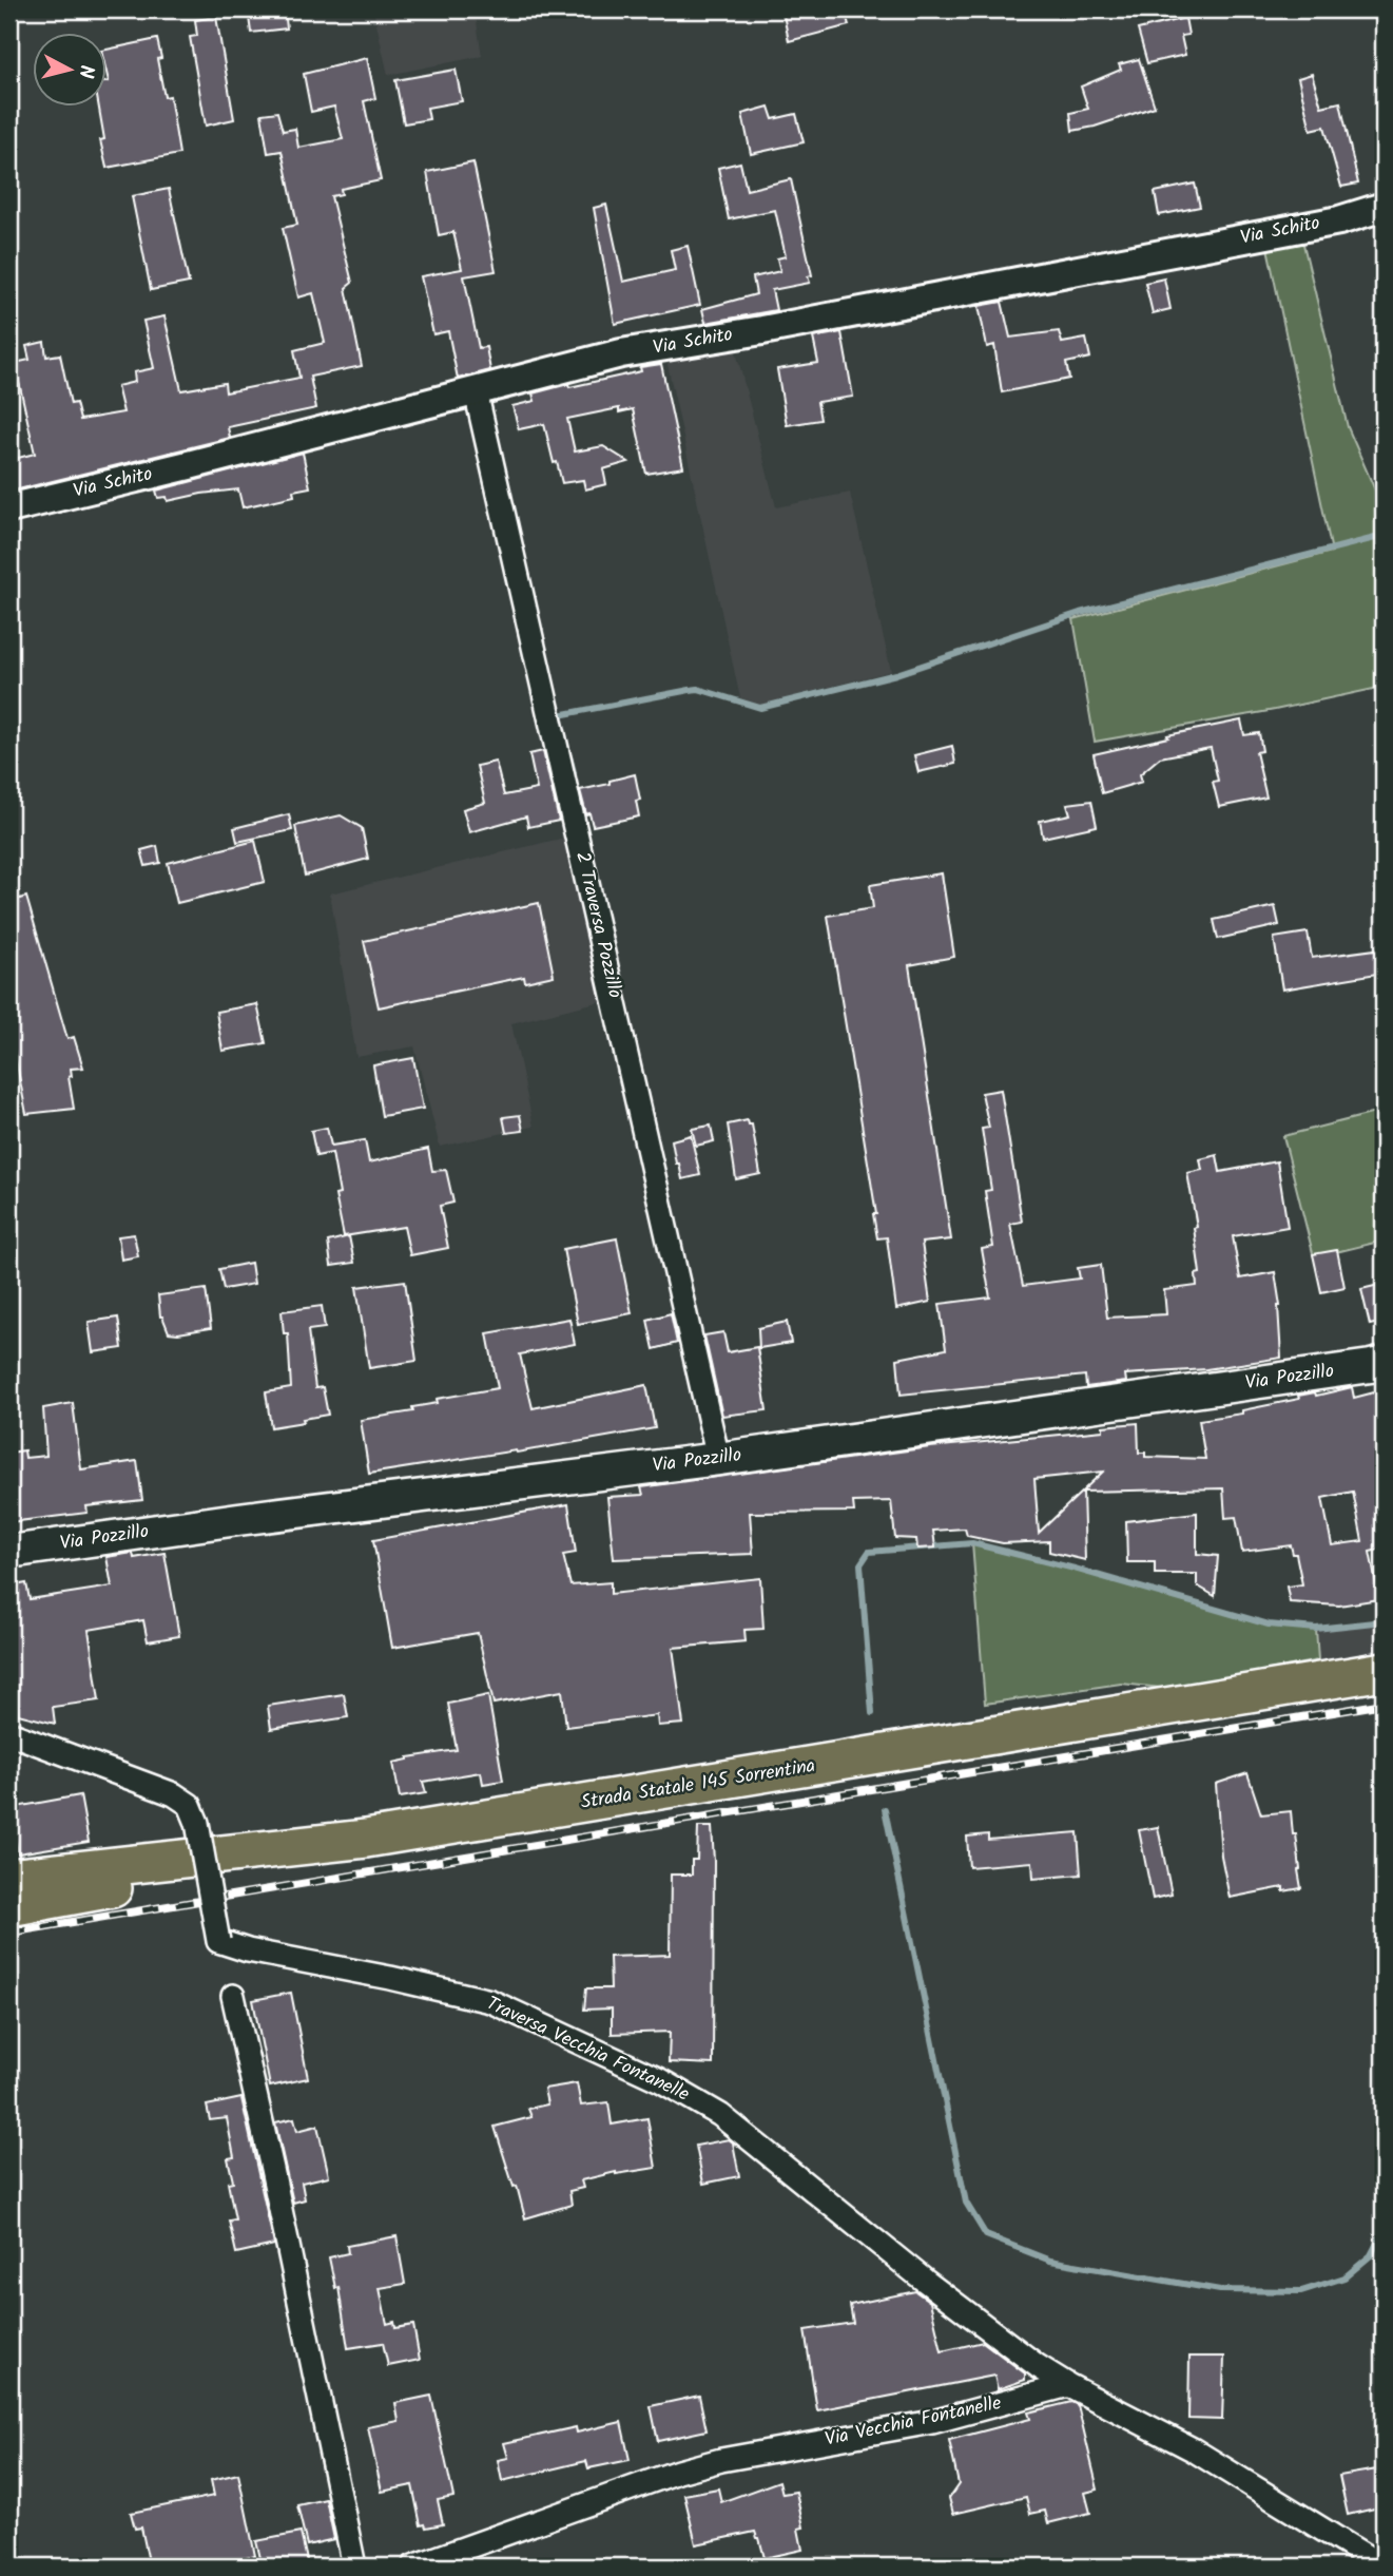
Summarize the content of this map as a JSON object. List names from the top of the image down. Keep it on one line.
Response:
{"streets":{"highway":["Strada Statale 145 Sorrentina"],"main road":["Via Pozzillo"],"street":["Via Schito","2 Traversa Pozzillo","Traversa Vecchia Fontanelle","Via Vecchia Fontanelle"]},"crossings":[["Via Schito","2 Traversa Pozzillo"],["2 Traversa Pozzillo","Via Pozzillo"],["Traversa Vecchia Fontanelle","Via Vecchia Fontanelle"]],"north":"right"}
